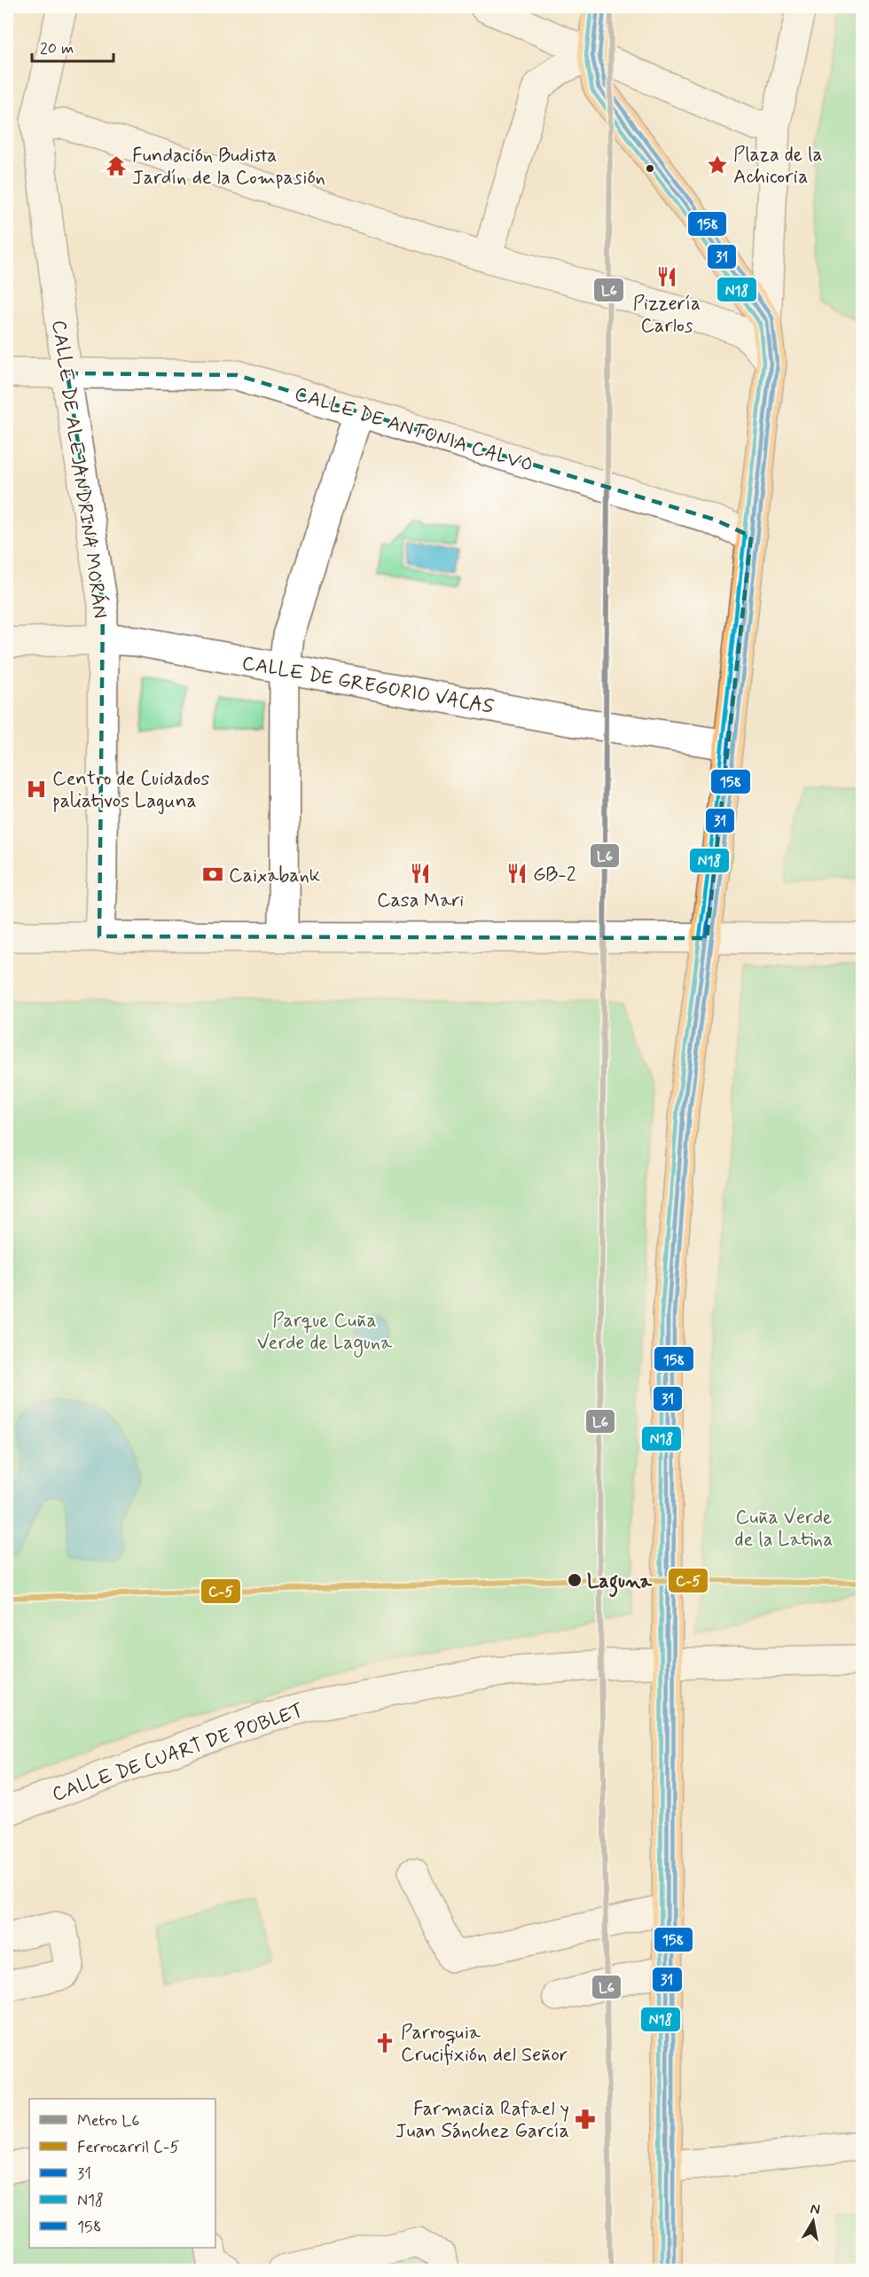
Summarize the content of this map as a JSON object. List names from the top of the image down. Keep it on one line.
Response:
{"streets":{"street":["CALLE DE ANTONIA CALVO","CALLE DE ALEJANDRINA MORÁN","CALLE DE GREGORIO VACAS","CALLE DE CUART DE POBLET"]},"crossings":[["CALLE DE ANTONIA CALVO","CALLE DE ALEJANDRINA MORÁN"],["CALLE DE ALEJANDRINA MORÁN","CALLE DE GREGORIO VACAS"]],"parks":["Parque Cuña Verde de Laguna","Cuña Verde de la Latina"],"places":{"place":["Plaza de la Achicoria"],"temple":["Fundación Budista Jardín de la Compasión"],"restaurant":["Pizzería Carlos","Casa Mari","GB-2"],"hospital":["Centro de Cuidados paliativos Laguna"],"bank":["Caixabank"],"other":["Laguna"],"church":["Parroquia Crucifixión del Señor"],"pharmacy":["Farmacia Rafael y Juan Sánchez García"]},"lines":["metro line L6","transit line 31","transit line N18","transit line 158","rail line C-5"],"legend":["Metro L6","Ferrocarril C-5","31","N18","158"],"scale_bar":"20 m","north":"top"}
